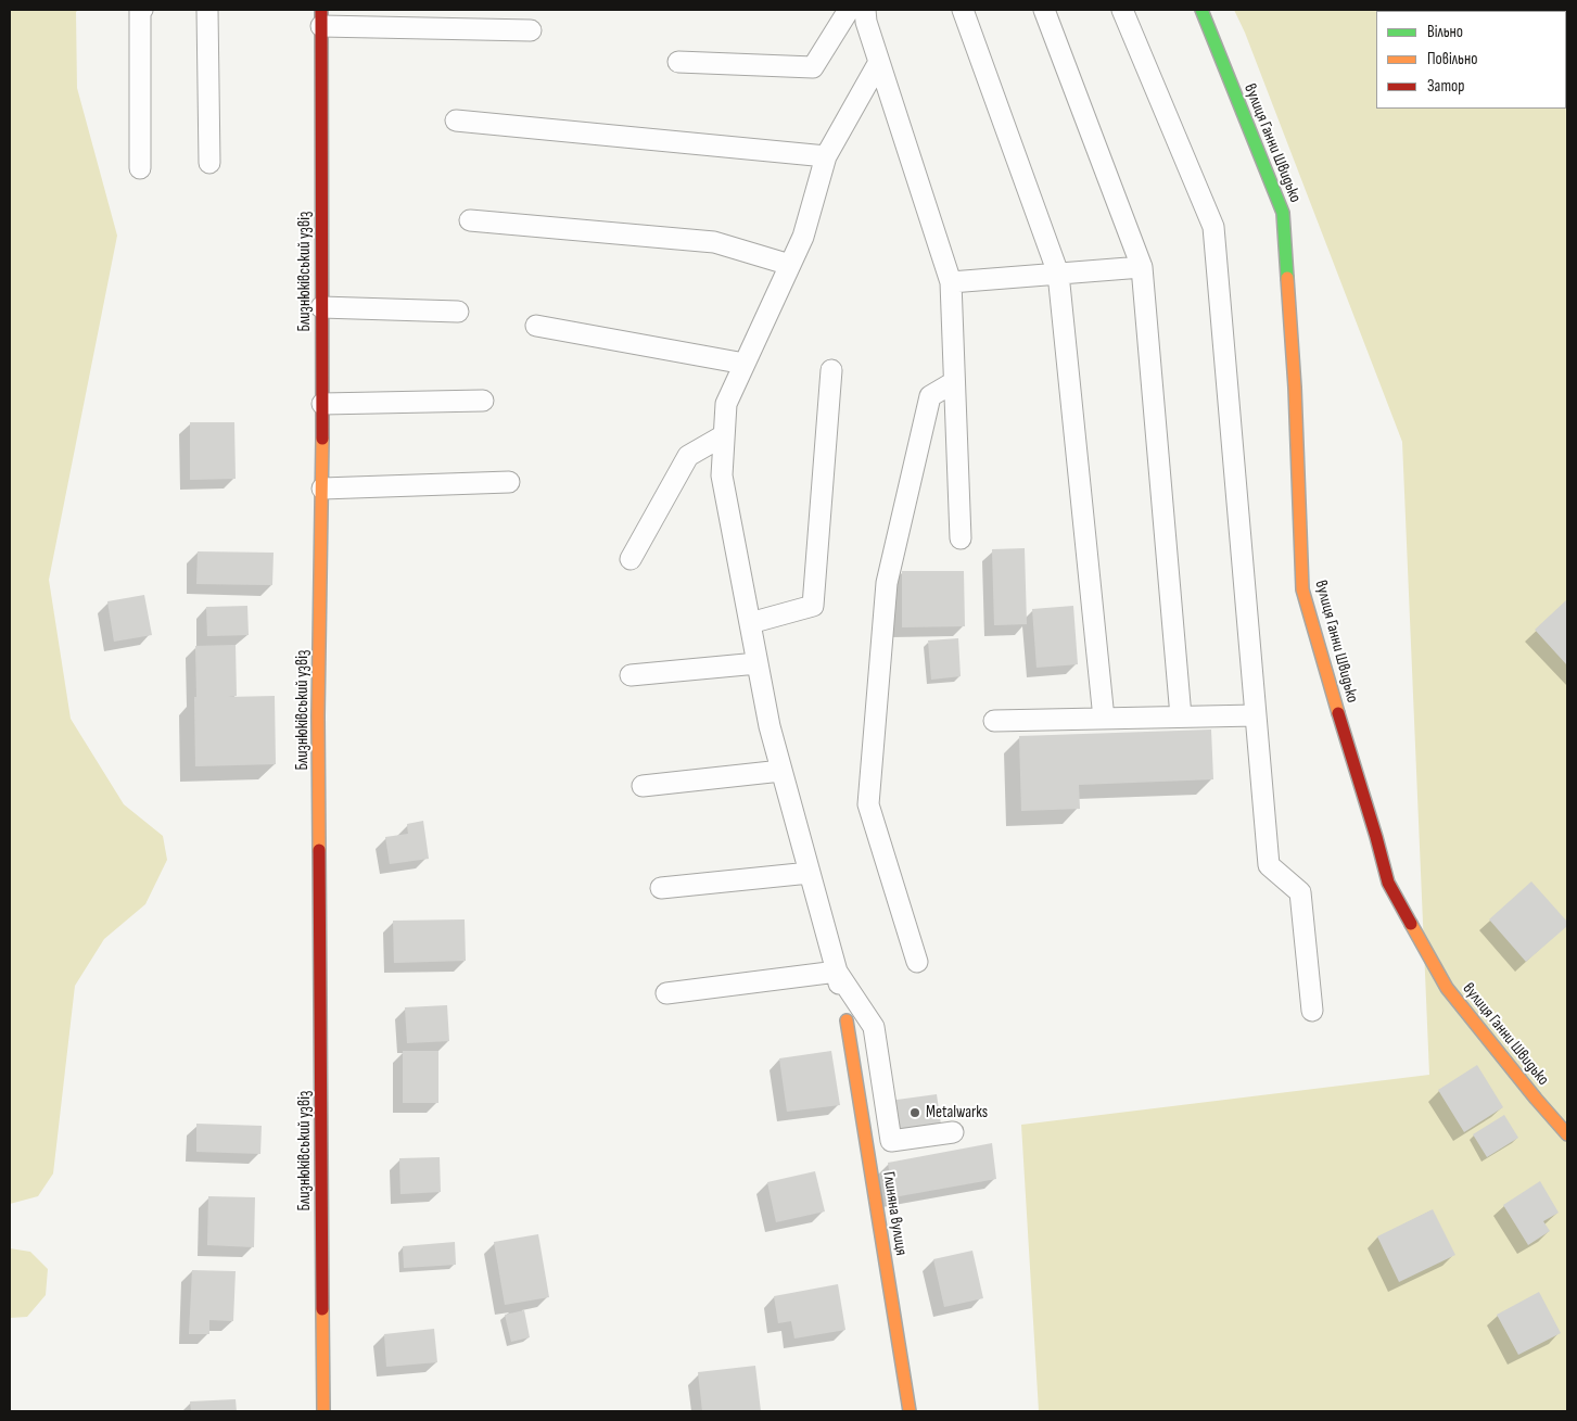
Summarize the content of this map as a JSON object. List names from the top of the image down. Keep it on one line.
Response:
{"streets":{"street":["вулиця Ганни Швидько","Близнюківський узвіз","Глиняна вулиця"]},"places":["Metalwarks"],"legend":["Вільно","Повільно","Затор"]}
